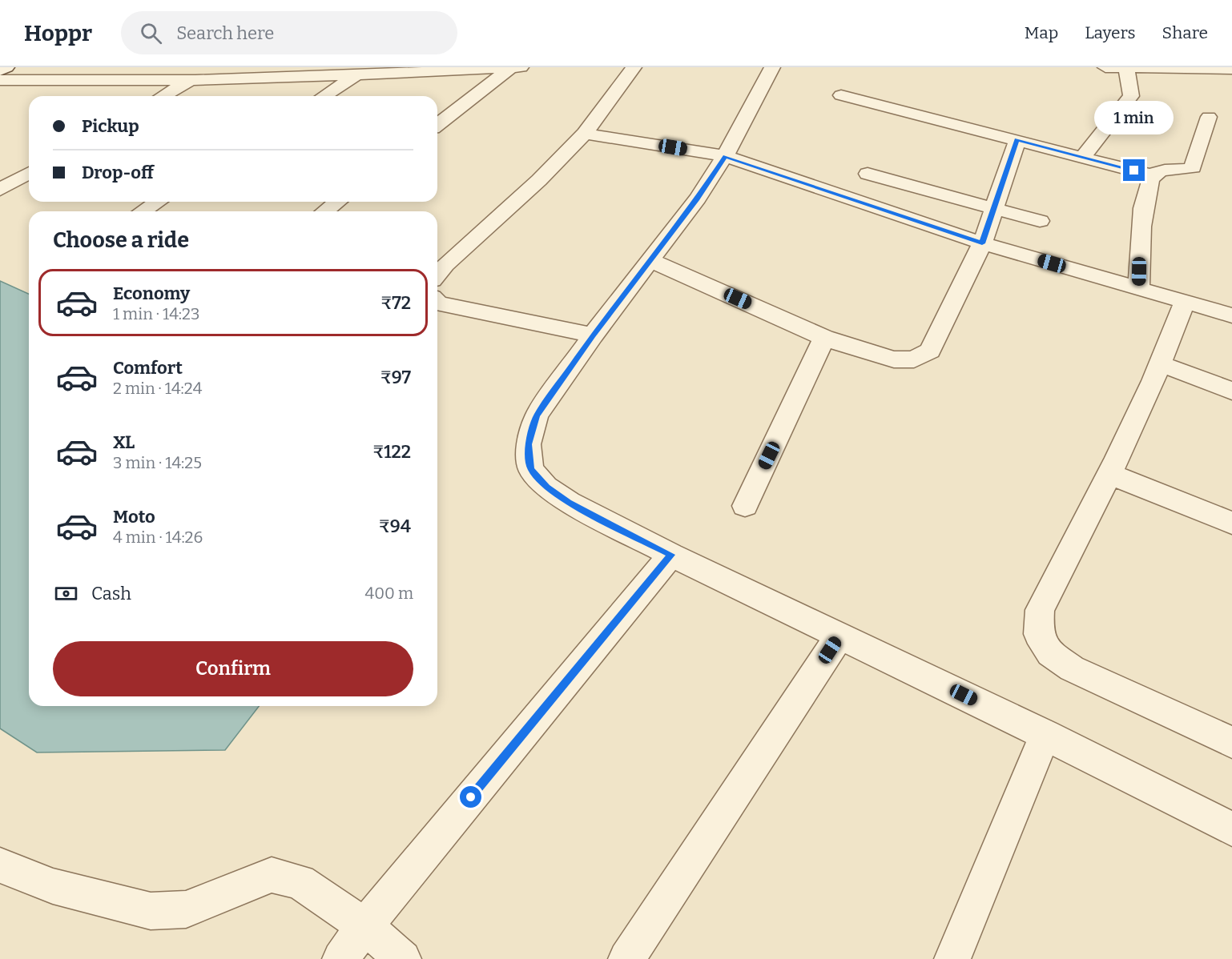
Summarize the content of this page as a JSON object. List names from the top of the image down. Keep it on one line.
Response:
{"page":{"header":"Hoppr","search":"Search here","nav":["Map","Layers","Share"],"banner":["Pickup","Drop-off"],"bubble":"1 min","heading":"Choose a ride","list":[{"name":"Economy","note":"1 min · 14:23","value":"₹72"},{"name":"Comfort","note":"2 min · 14:24","value":"₹97"},{"name":"XL","note":"3 min · 14:25","value":"₹122"},{"name":"Moto","note":"4 min · 14:26","value":"₹94"}],"pay":["Cash","400 m"],"buttons":"Confirm"}}
